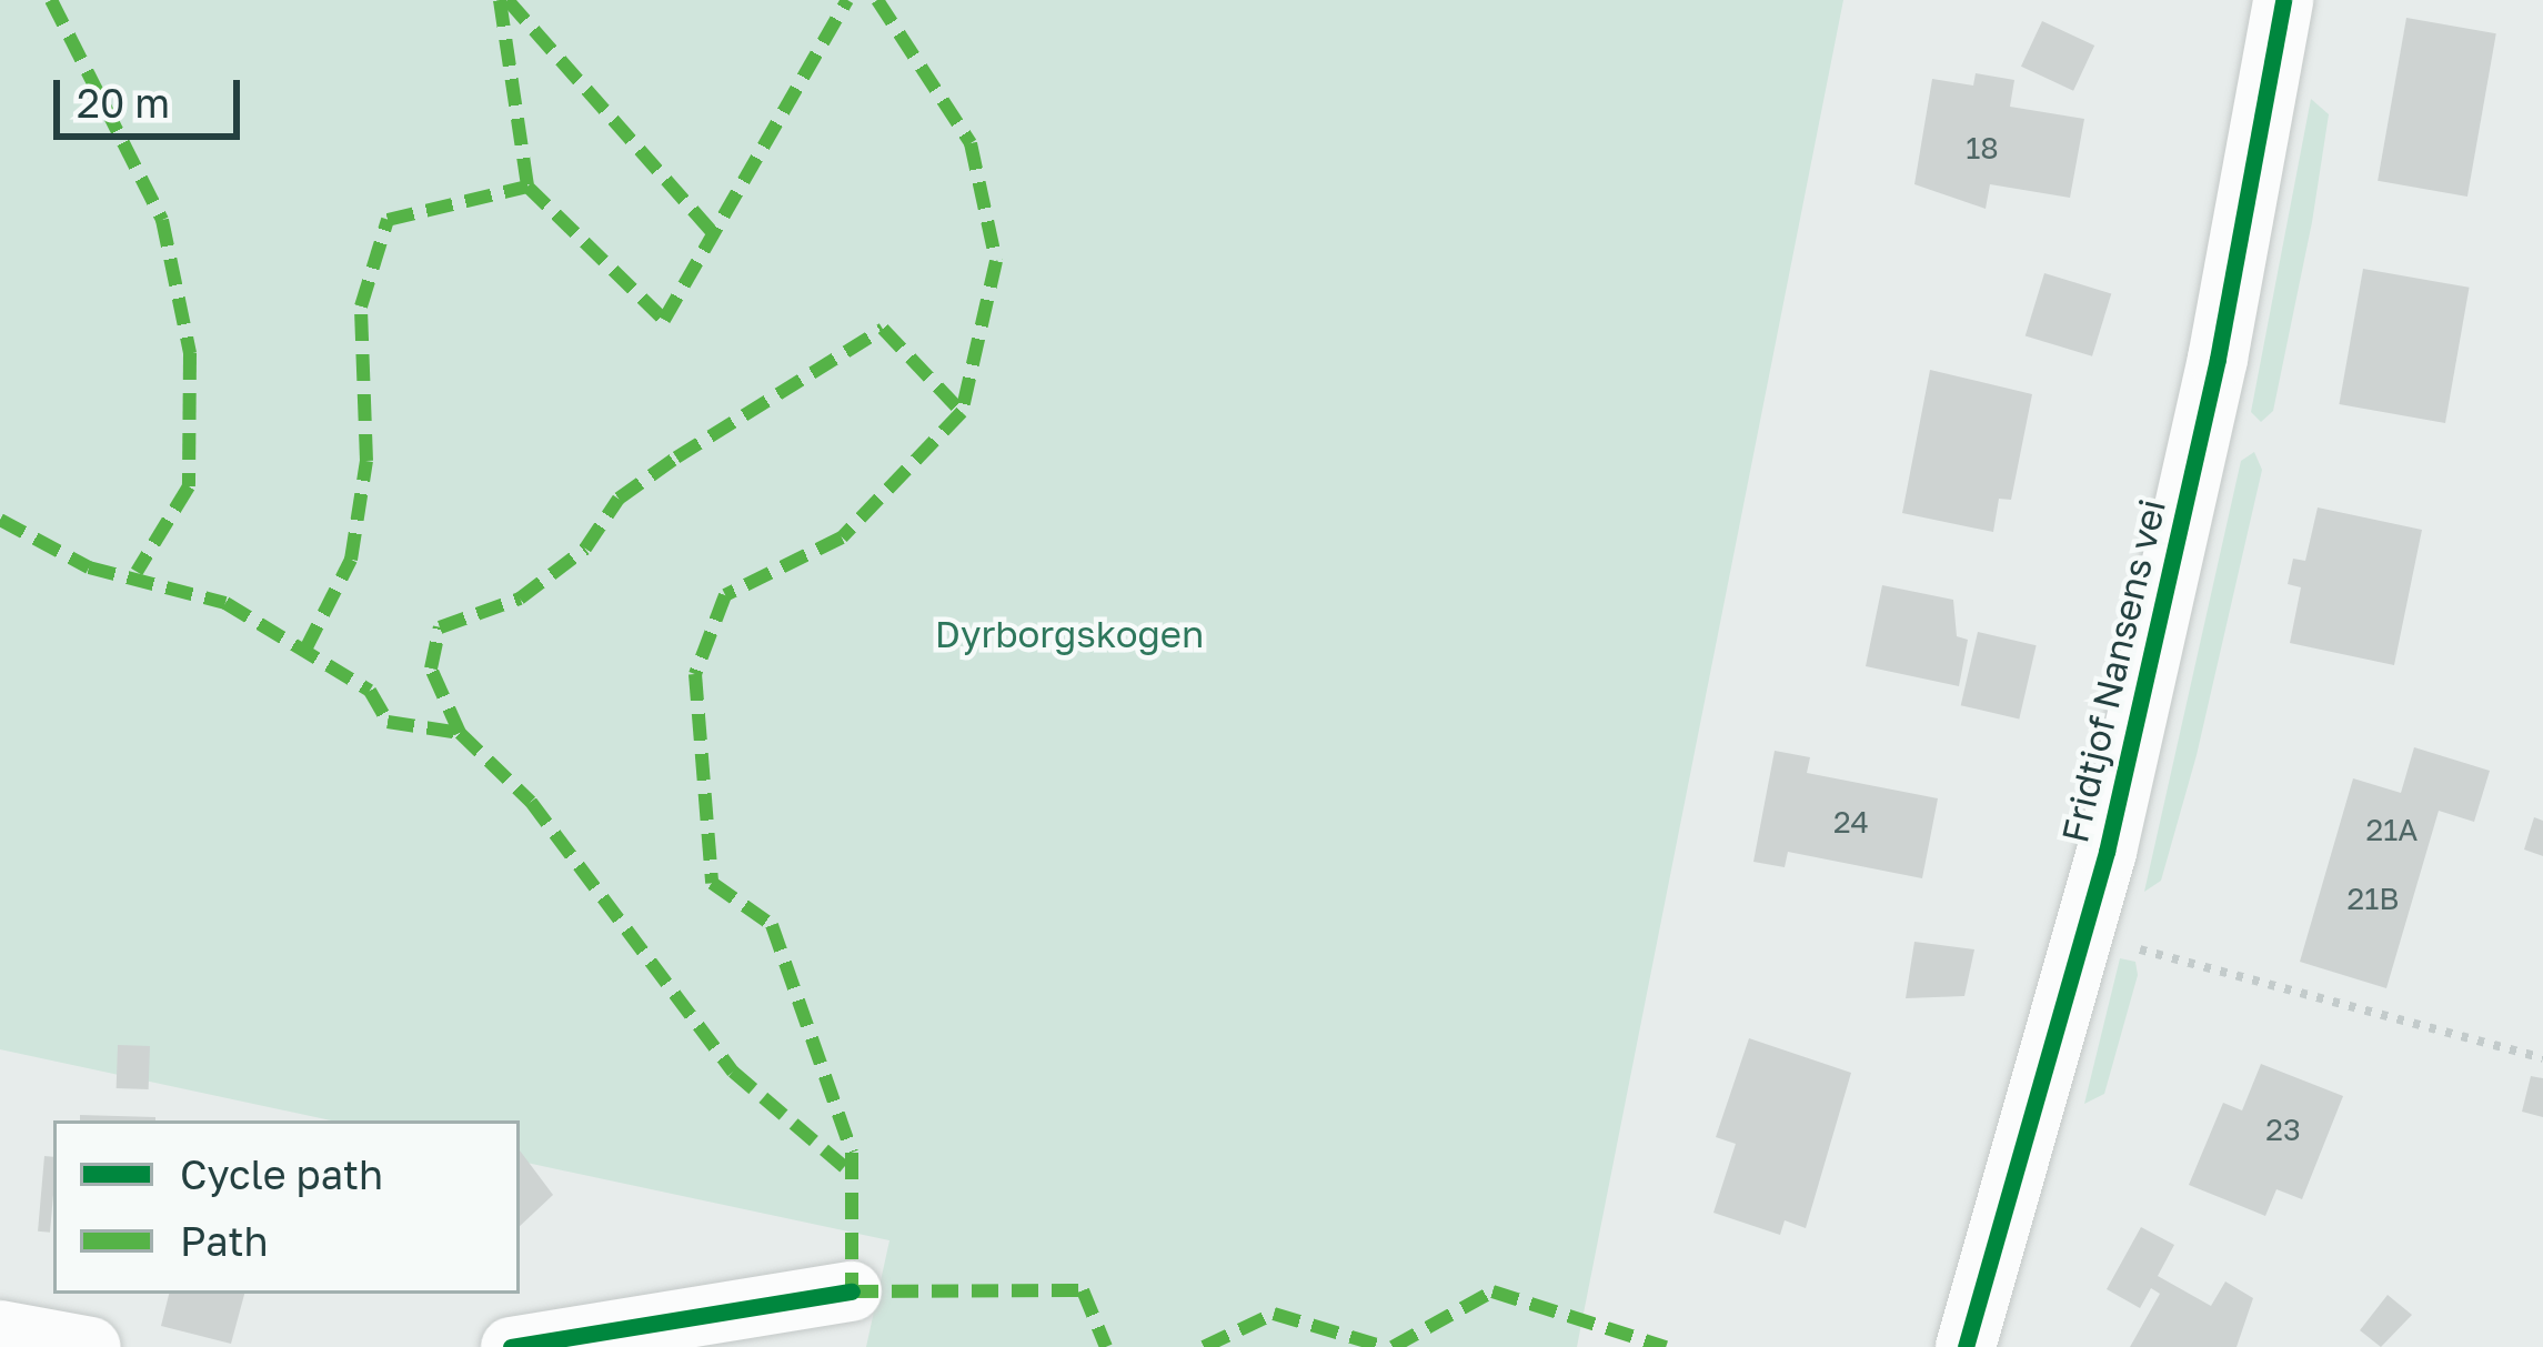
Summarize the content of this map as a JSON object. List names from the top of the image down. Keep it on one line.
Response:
{"streets":{"street":["Fridtjof Nansens vei"]},"parks":["Dyrborgskogen"],"house_numbers":["18","24","21A","21B","23"],"legend":["Cycle path","Path"],"scale_bar":"20 m"}
